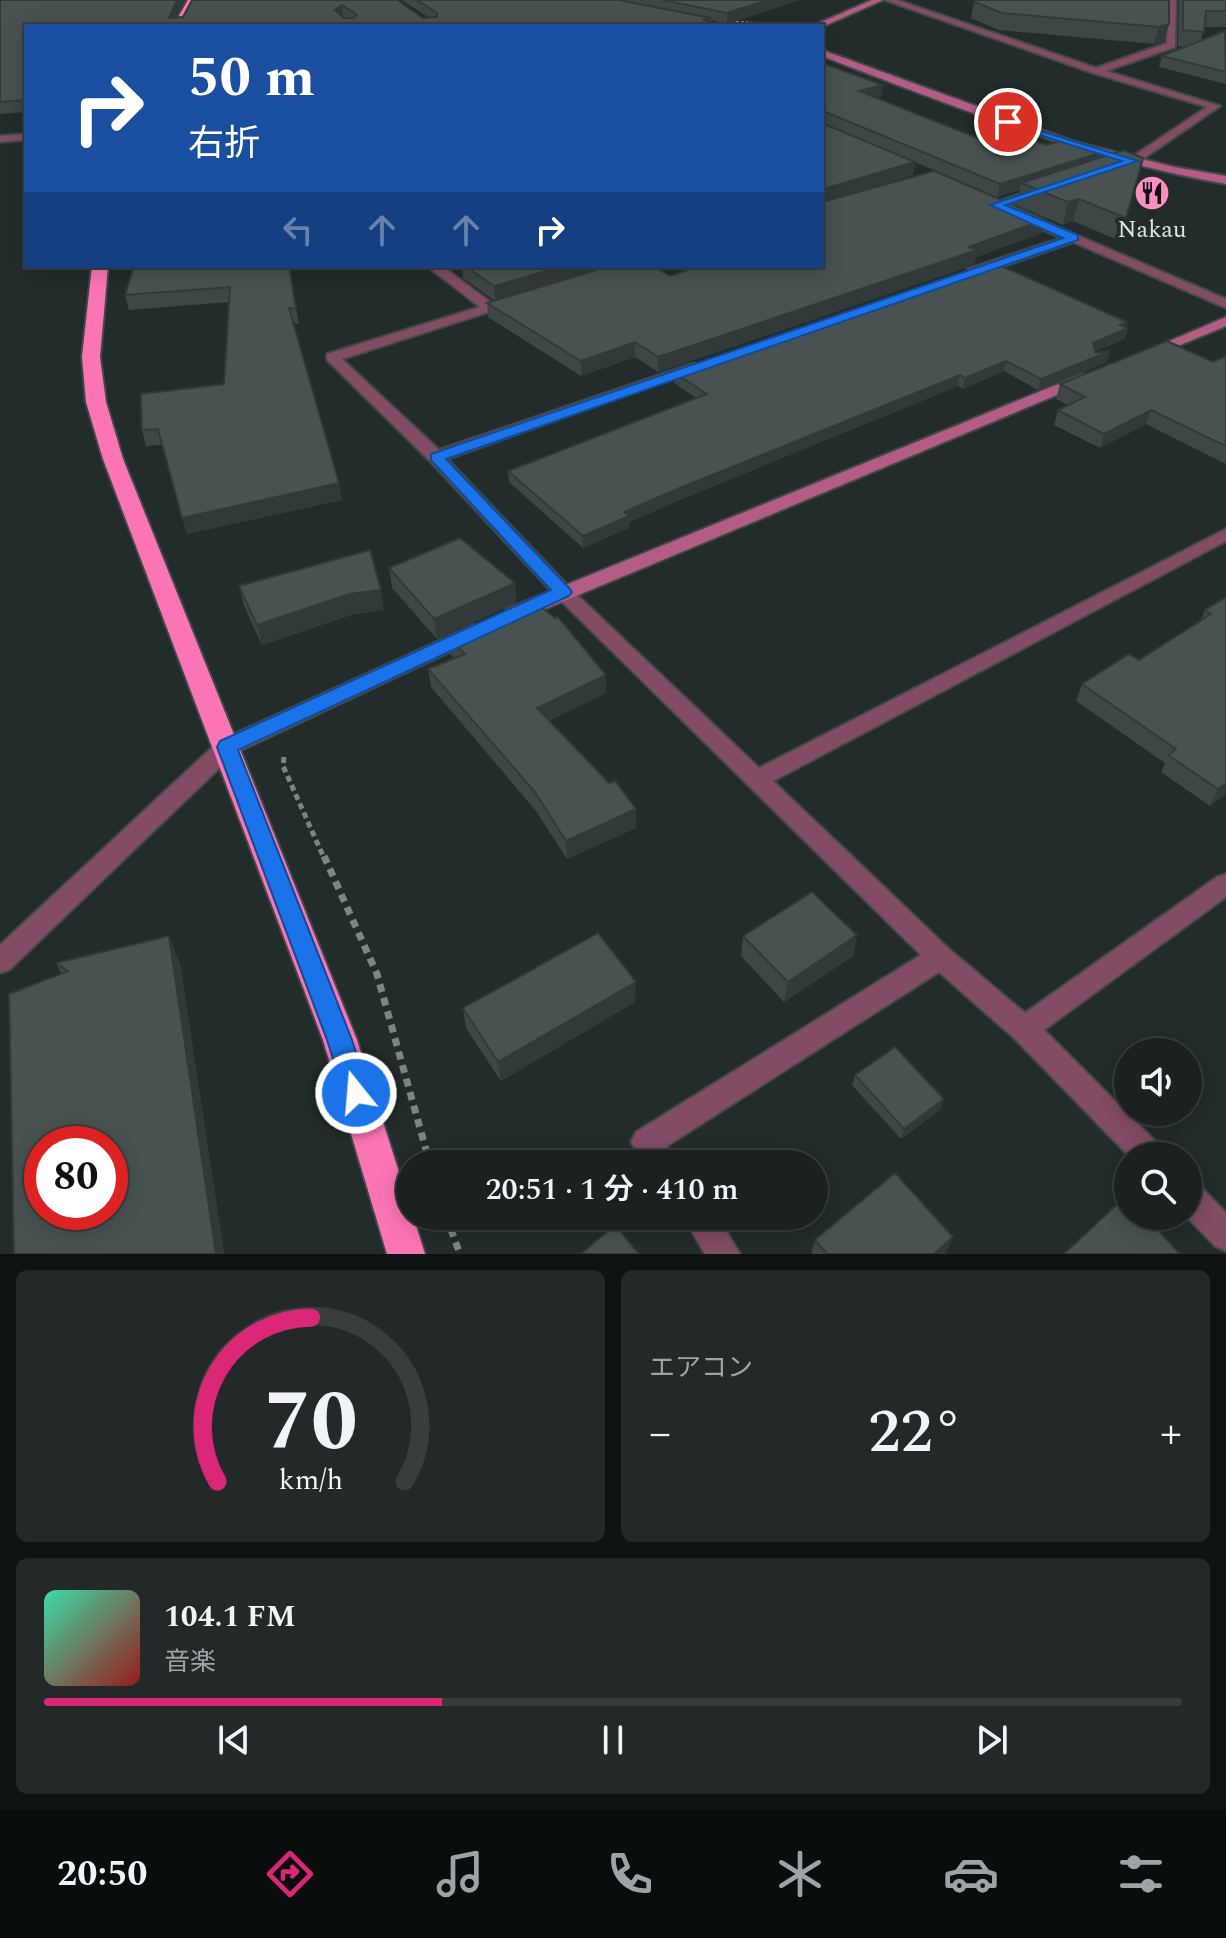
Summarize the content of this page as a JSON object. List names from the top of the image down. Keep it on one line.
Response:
{"places":{"restaurant":["Nakau"]},"page":{"turn":["50 m","右折"],"limit":"80","trip":"20:51 · 1 分 · 410 m","tile":"エアコン","heat":["−","22°","+"],"song":["104.1 FM","音楽"],"tabs":"20:50","gauge":["70","km/h"]}}
